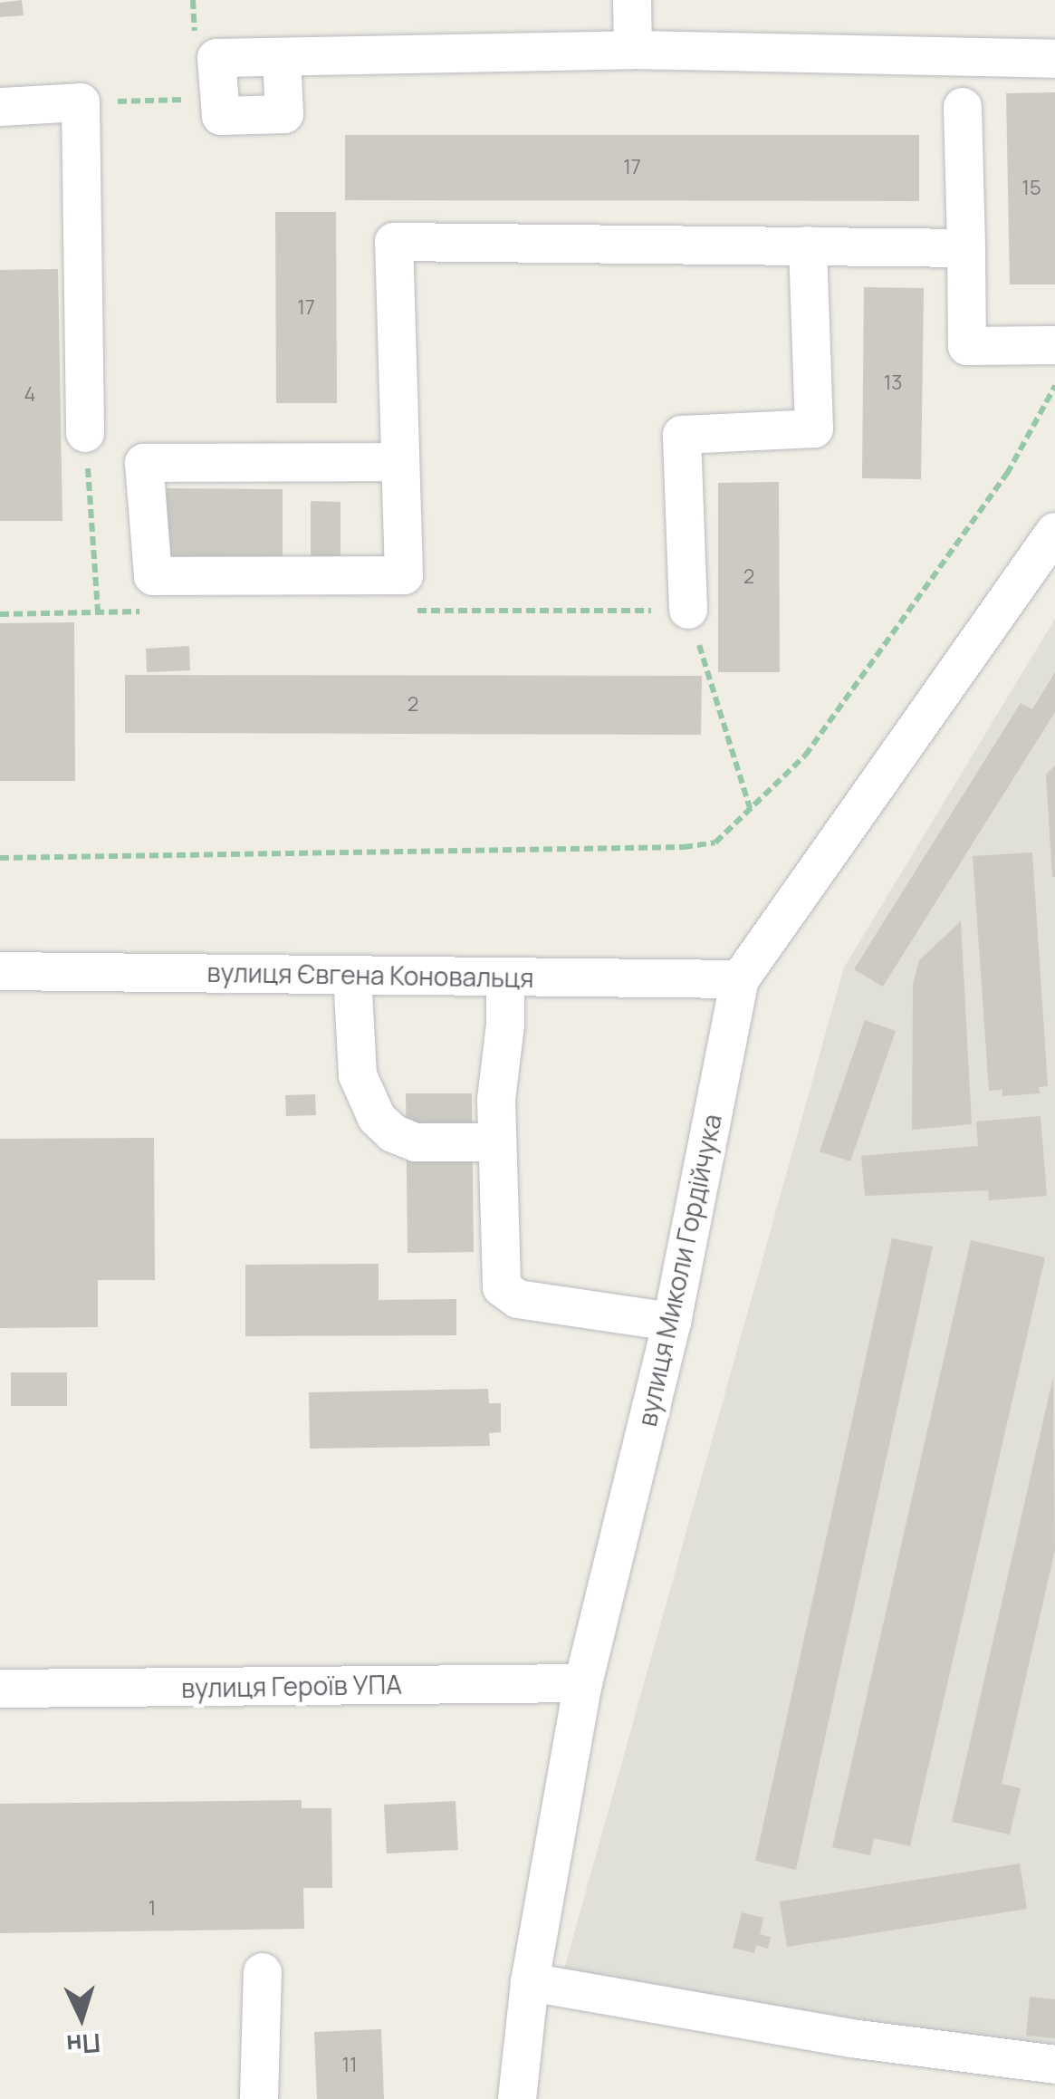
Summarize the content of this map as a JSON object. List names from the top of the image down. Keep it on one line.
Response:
{"streets":{"street":["вулиця Євгена Коновальця","вулиця Миколи Гордійчука","вулиця Героїв УПА"]},"crossings":[["вулиця Євгена Коновальця","вулиця Миколи Гордійчука"],["вулиця Миколи Гордійчука","вулиця Героїв УПА"]],"house_numbers":["17","15","17","13","4","2","2","1","11"],"north":"bottom"}
